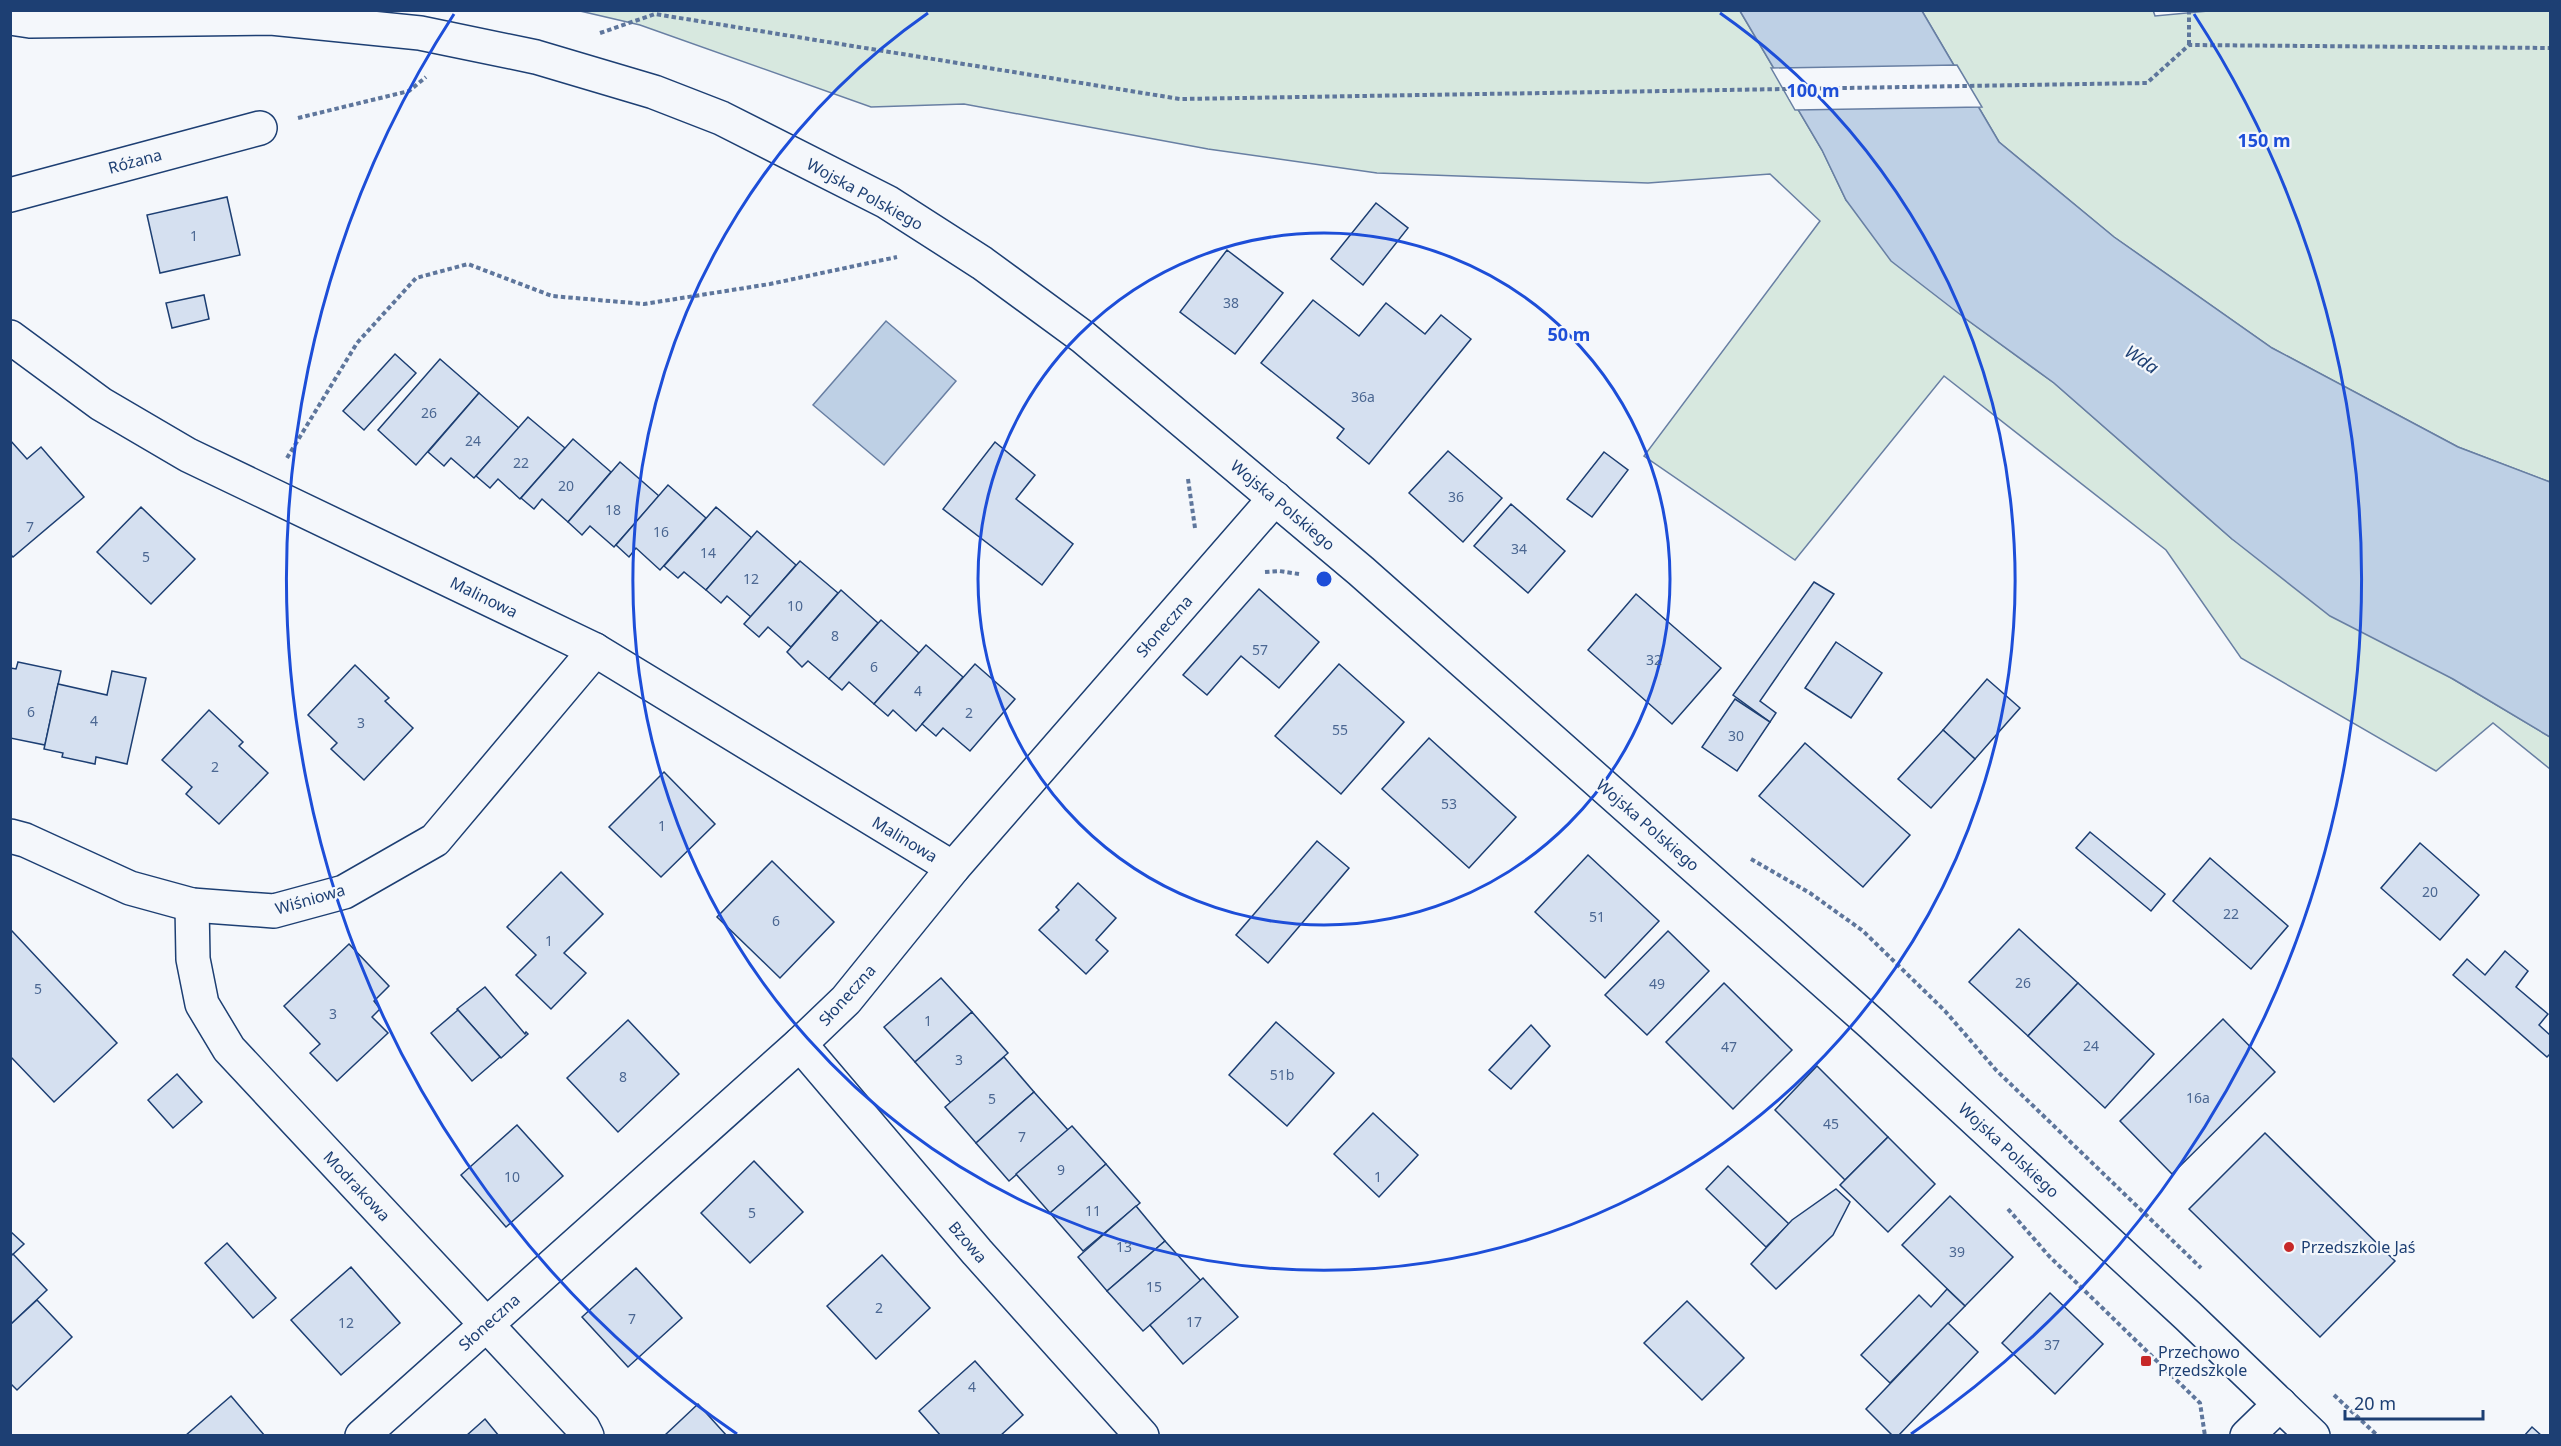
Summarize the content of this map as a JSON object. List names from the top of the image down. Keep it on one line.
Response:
{"streets":{"street":["Różana","Wojska Polskiego","Malinowa","Słoneczna","Wiśniowa","Modrakowa","Bzowa"]},"crossings":[["Wojska Polskiego","Słoneczna"],["Malinowa","Słoneczna"],["Malinowa","Wiśniowa"],["Słoneczna","Modrakowa"],["Słoneczna","Bzowa"],["Wiśniowa","Modrakowa"]],"water":["Wda"],"places":{"other":["Przedszkole Jaś"],"transit":["Przechowo Przedszkole"]},"house_numbers":["1","38","36a","26","24","22","20","36","18","7","16","34","14","5","12","10","8","57","32","6","4","6","2","4","3","55","30","2","53","1","20","22","51","6","1","26","49","5","3","1","24","47","3","51b","8","16a","5","45","7","9","10","1","11","5","13","39","15","2","7","17","12","37","4"],"scale_bar":"20 m","rings":["100 m","150 m","50 m"]}
